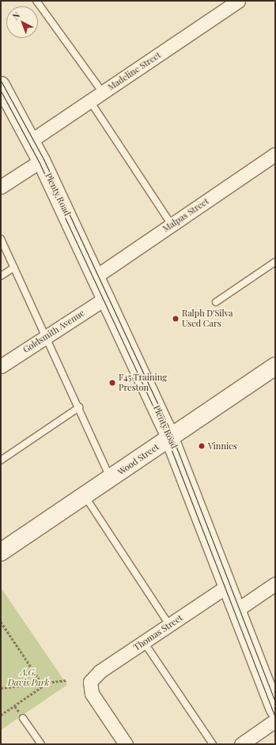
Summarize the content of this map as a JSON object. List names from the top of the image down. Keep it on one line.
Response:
{"streets":{"main road":["Plenty Road","Wood Street"],"street":["Madeline Street","Malpas Street","Goldsmith Avenue","Thomas Street"]},"crossings":[["Madeline Street","Plenty Road"],["Plenty Road","Malpas Street"],["Plenty Road","Goldsmith Avenue"],["Plenty Road","Wood Street"],["Plenty Road","Thomas Street"]],"parks":["A.G. Davis Park"],"places":["Ralph D'Silva Used Cars","F45 Training Preston","Vinnies"],"north":"top left"}
